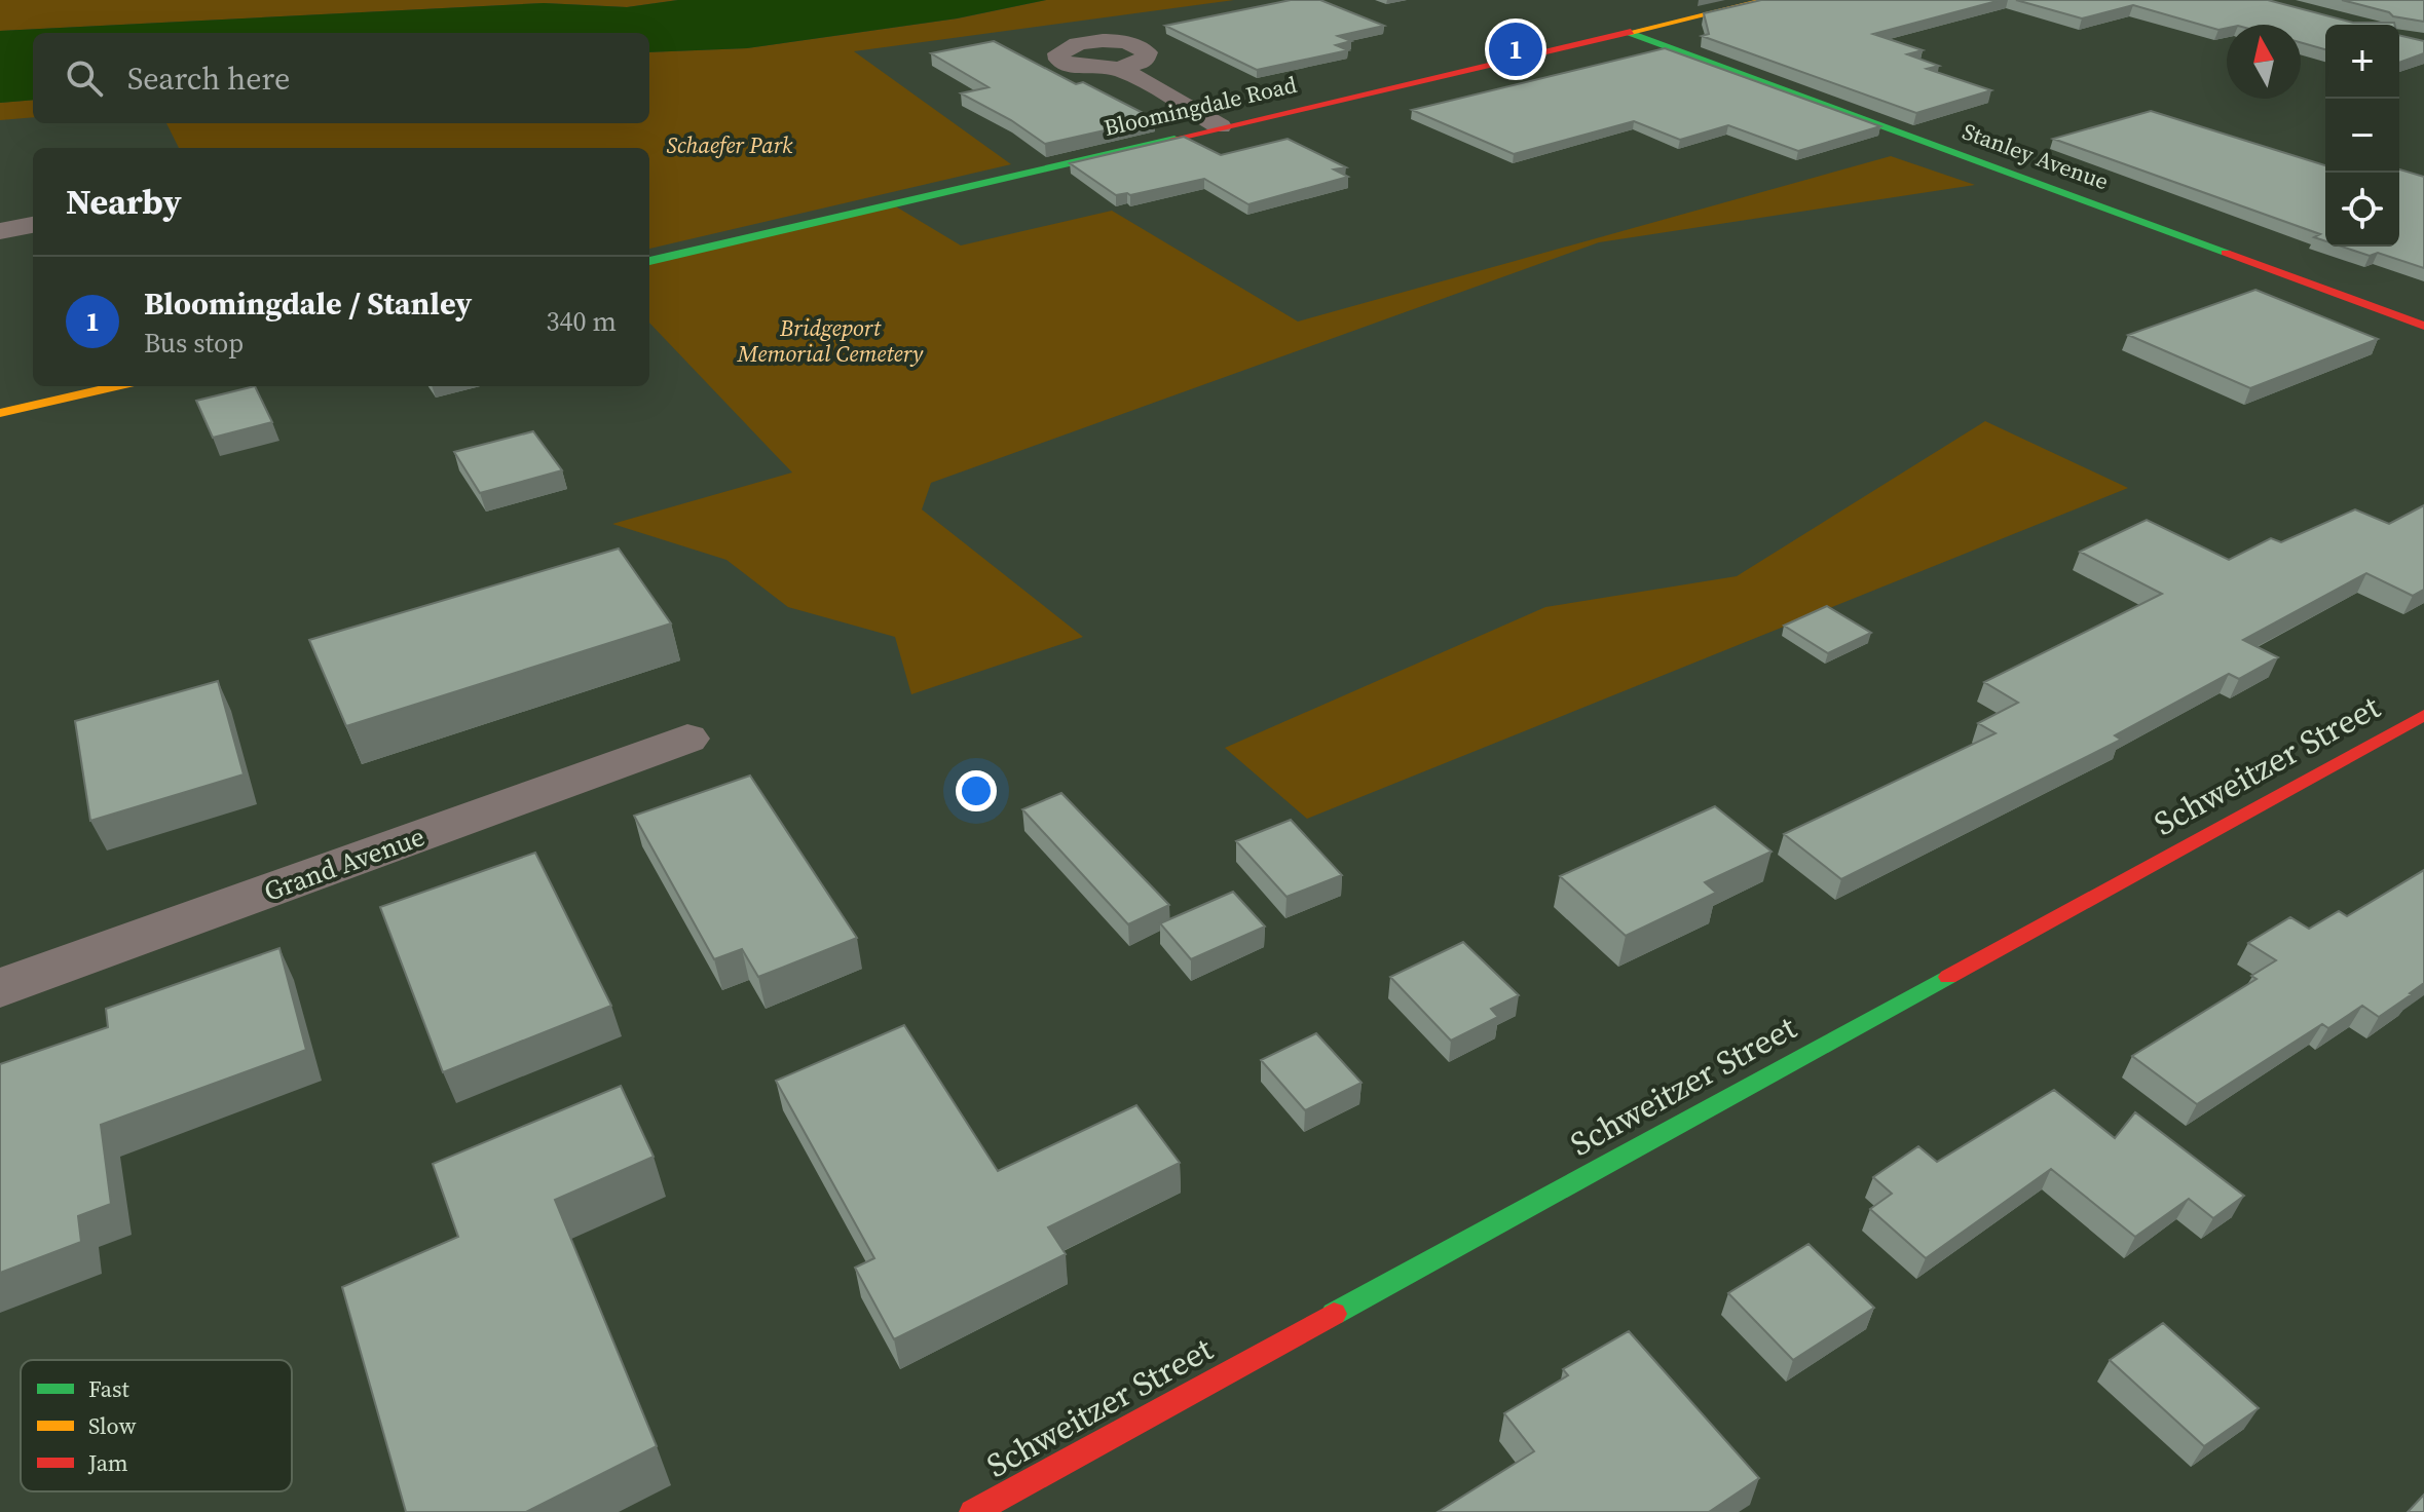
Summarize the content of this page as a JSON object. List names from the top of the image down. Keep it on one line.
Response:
{"streets":{"street":["Bloomingdale Road","Stanley Avenue","Schweitzer Street","Grand Avenue"]},"crossings":[["Bloomingdale Road","Stanley Avenue"]],"parks":["Schaefer Park","Bridgeport Memorial Cemetery"],"legend":["Fast","Slow","Jam"],"north":"top","page":{"pins":"1","map_buttons":["+","−"],"search":"Search here","heading":"Nearby","list":[{"mark":"1","name":"Bloomingdale / Stanley","note":"Bus stop","value":"340 m"}]}}
